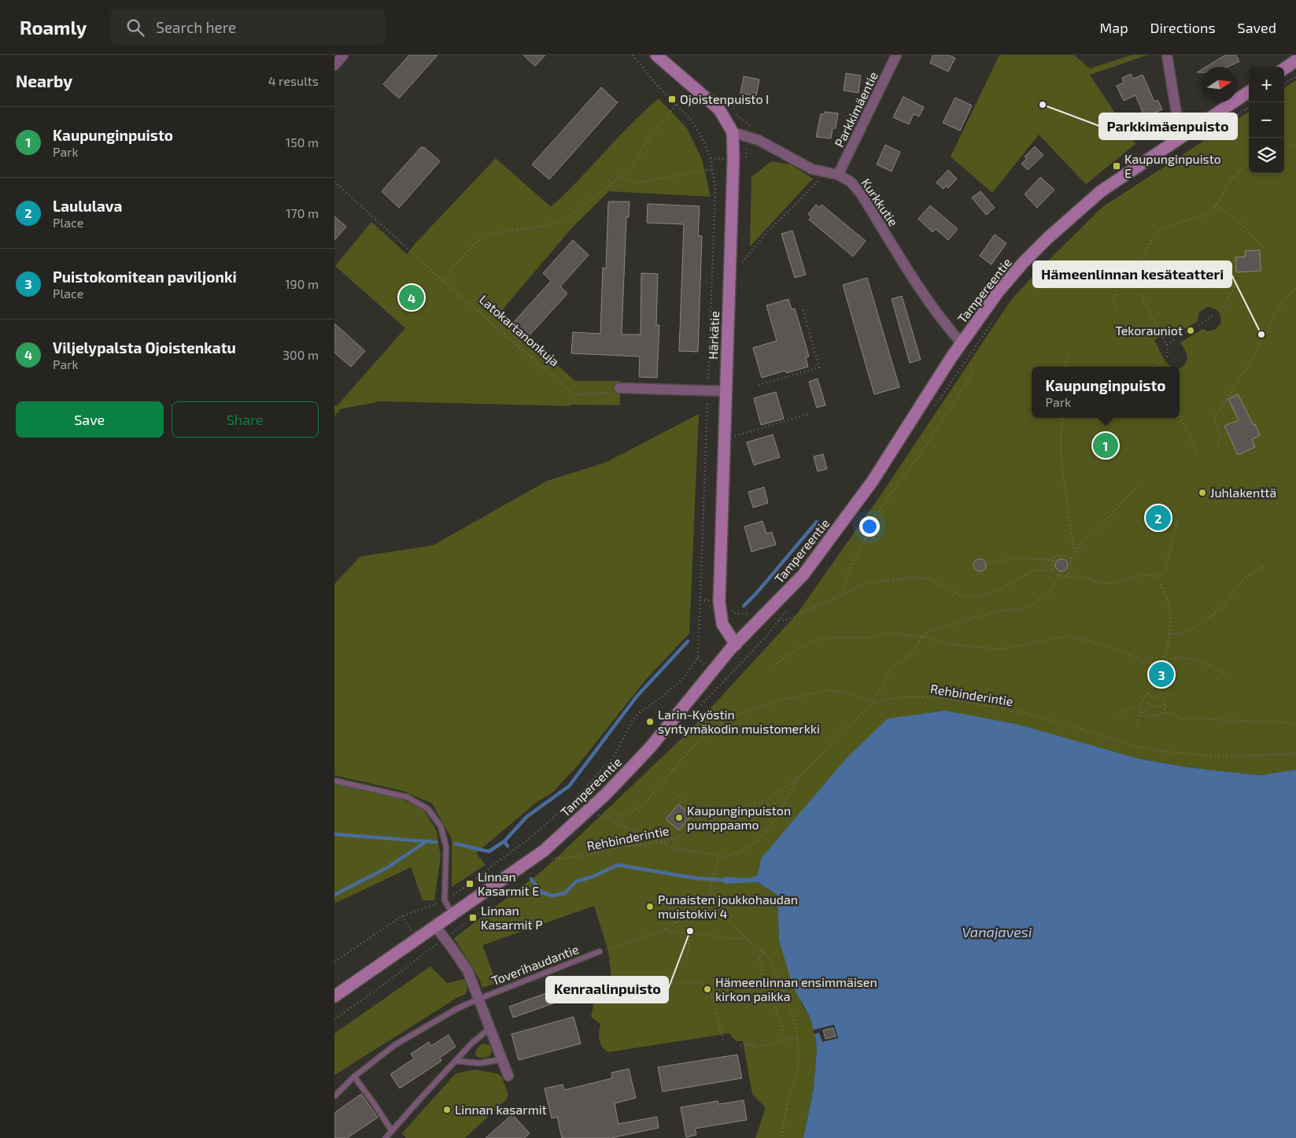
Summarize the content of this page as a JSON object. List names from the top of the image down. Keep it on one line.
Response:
{"streets":{"main road":["Tampereentie","Härkätie"],"street":["Parkkimäentie","Kurkkutie"],"lane":["Toverihaudantie"],"path":["Latokartanonkuja","Rehbinderintie"]},"crossings":[["Parkkimäentie","Kurkkutie"],["Kurkkutie","Tampereentie"],["Kurkkutie","Härkätie"],["Tampereentie","Härkätie"]],"water":["Vanajavesi"],"places":{"transit":["Ojoistenpuisto I","Kaupunginpuisto E","Linnan Kasarmit E","Linnan Kasarmit P"],"other":["Parkkimäenpuisto","Tekorauniot","Hämeenlinnan kesäteatteri","Juhlakenttä","Larin-Kyöstin syntymäkodin muistomerkki","Kaupunginpuiston pumppaamo","Punaisten joukkohaudan muistokivi 4","Kenraalinpuisto","Hämeenlinnan ensimmäisen kirkon paikka","Linnan kasarmit"]},"north":"right","page":{"header":"Roamly","search":"Search here","nav":["Map","Directions","Saved"],"heading":["Nearby","4 results"],"map_buttons":["+","−"],"list":[{"mark":"1","name":"Kaupunginpuisto","note":"Park","value":"150 m"},{"mark":"2","name":"Laululava","note":"Place","value":"170 m"},{"mark":"3","name":"Puistokomitean paviljonki","note":"Place","value":"190 m"},{"mark":"4","name":"Viljelypalsta Ojoistenkatu","note":"Park","value":"300 m"}],"pins":["4","1","2","3"],"popup":["Kaupunginpuisto","Park"],"buttons":["Save","Share"]}}
